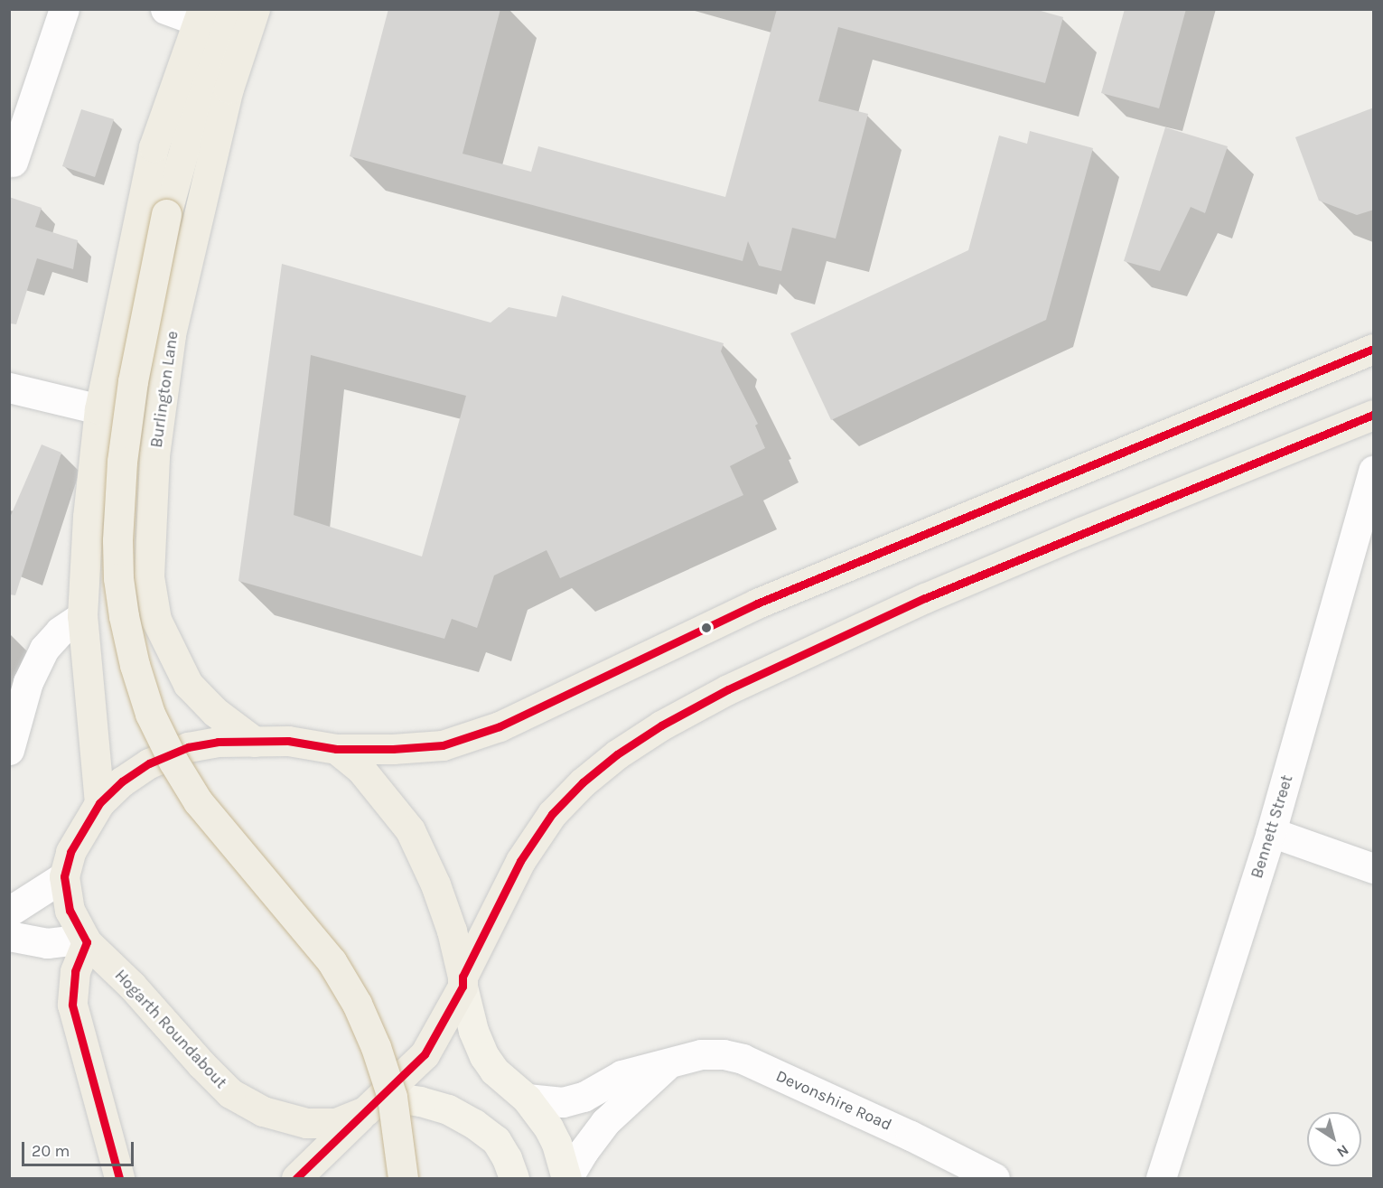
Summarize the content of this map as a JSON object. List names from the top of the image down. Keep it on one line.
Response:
{"streets":{"highway":["Burlington Lane","Hogarth Roundabout"],"street":["Bennett Street","Devonshire Road"]},"crossings":[["Burlington Lane","Hogarth Roundabout"]],"scale_bar":"20 m","north":"bottom right"}
